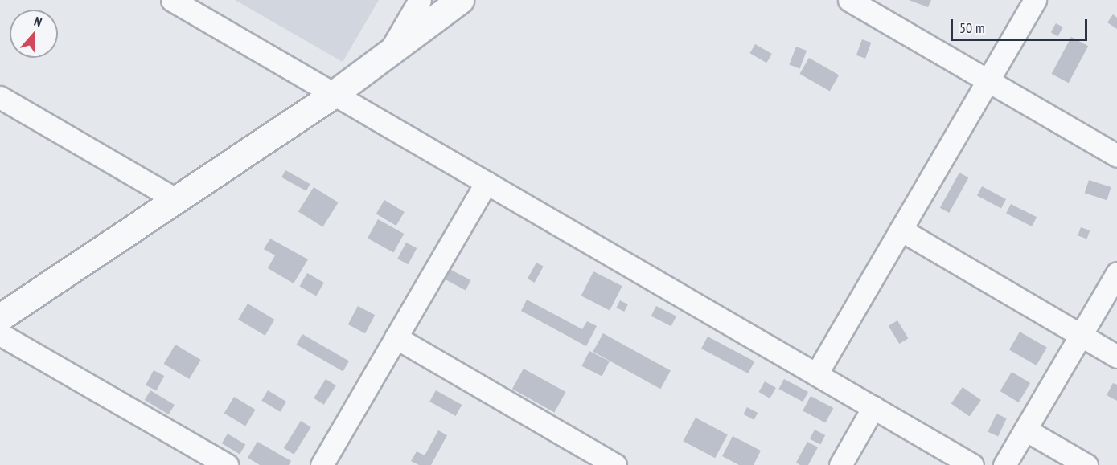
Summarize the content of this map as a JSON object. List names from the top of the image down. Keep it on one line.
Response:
{"scale_bar":"50 m","north":"top"}
